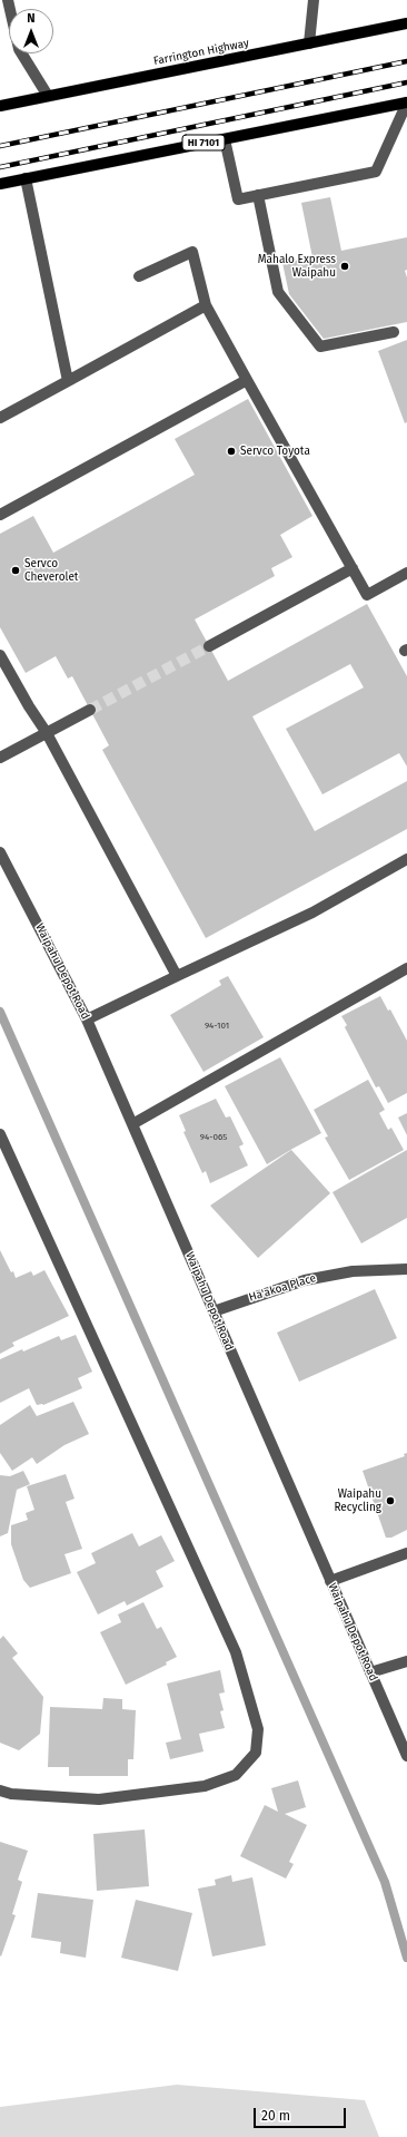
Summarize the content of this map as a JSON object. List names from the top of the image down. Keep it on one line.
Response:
{"streets":{"main road":["Farrington Highway","HI 7101"],"street":["Waipahu Depot Road","Ha'akoa Place"]},"crossings":[["Waipahu Depot Road","Ha'akoa Place"]],"places":["Mahalo Express Waipahu","Servco Toyota","Servco Cheverolet","Waipahu Recycling"],"house_numbers":["94-101","94-065"],"scale_bar":"20 m","north":"top"}
